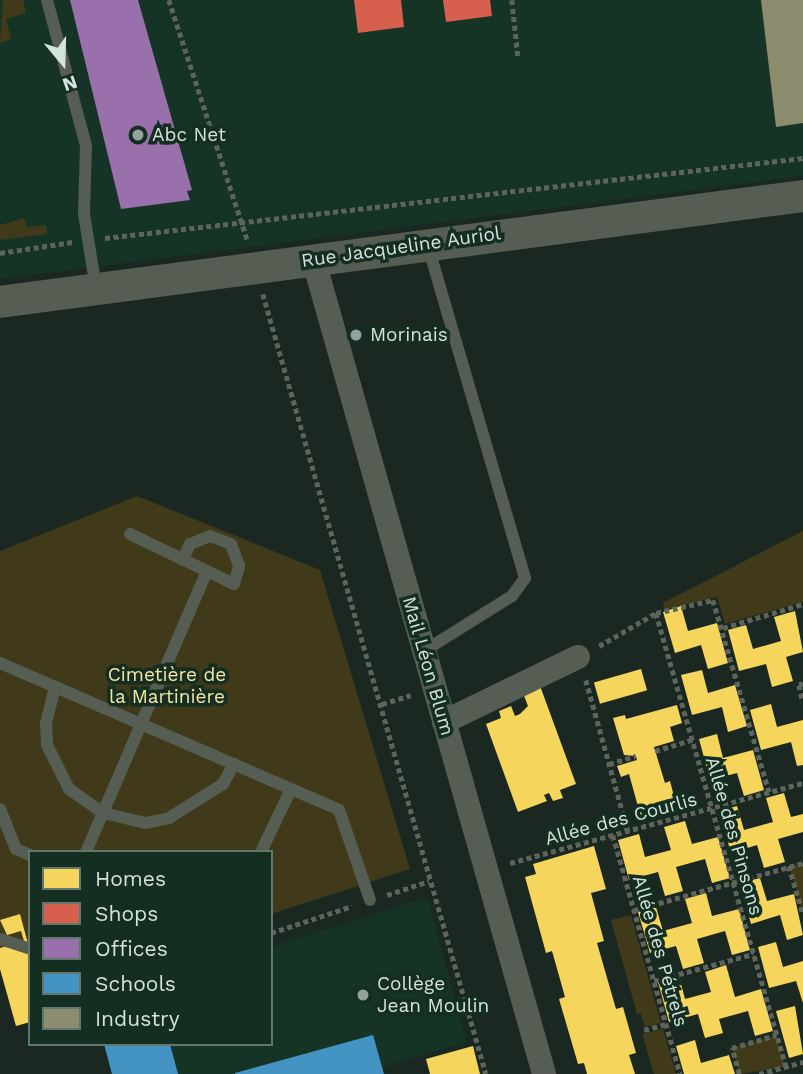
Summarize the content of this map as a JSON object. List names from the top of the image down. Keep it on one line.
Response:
{"streets":{"street":["Rue Jacqueline Auriol","Mail Léon Blum"],"path":["Allée des Courlis","Allée des Pinsons","Allée des Pétrels"]},"crossings":[["Rue Jacqueline Auriol","Mail Léon Blum"],["Mail Léon Blum","Allée des Courlis"],["Allée des Courlis","Allée des Pinsons"],["Allée des Courlis","Allée des Pétrels"]],"parks":["Cimetière de la Martinière"],"places":["Abc Net","Morinais","Collège Jean Moulin"],"legend":["Homes","Shops","Offices","Schools","Industry"],"north":"bottom"}
